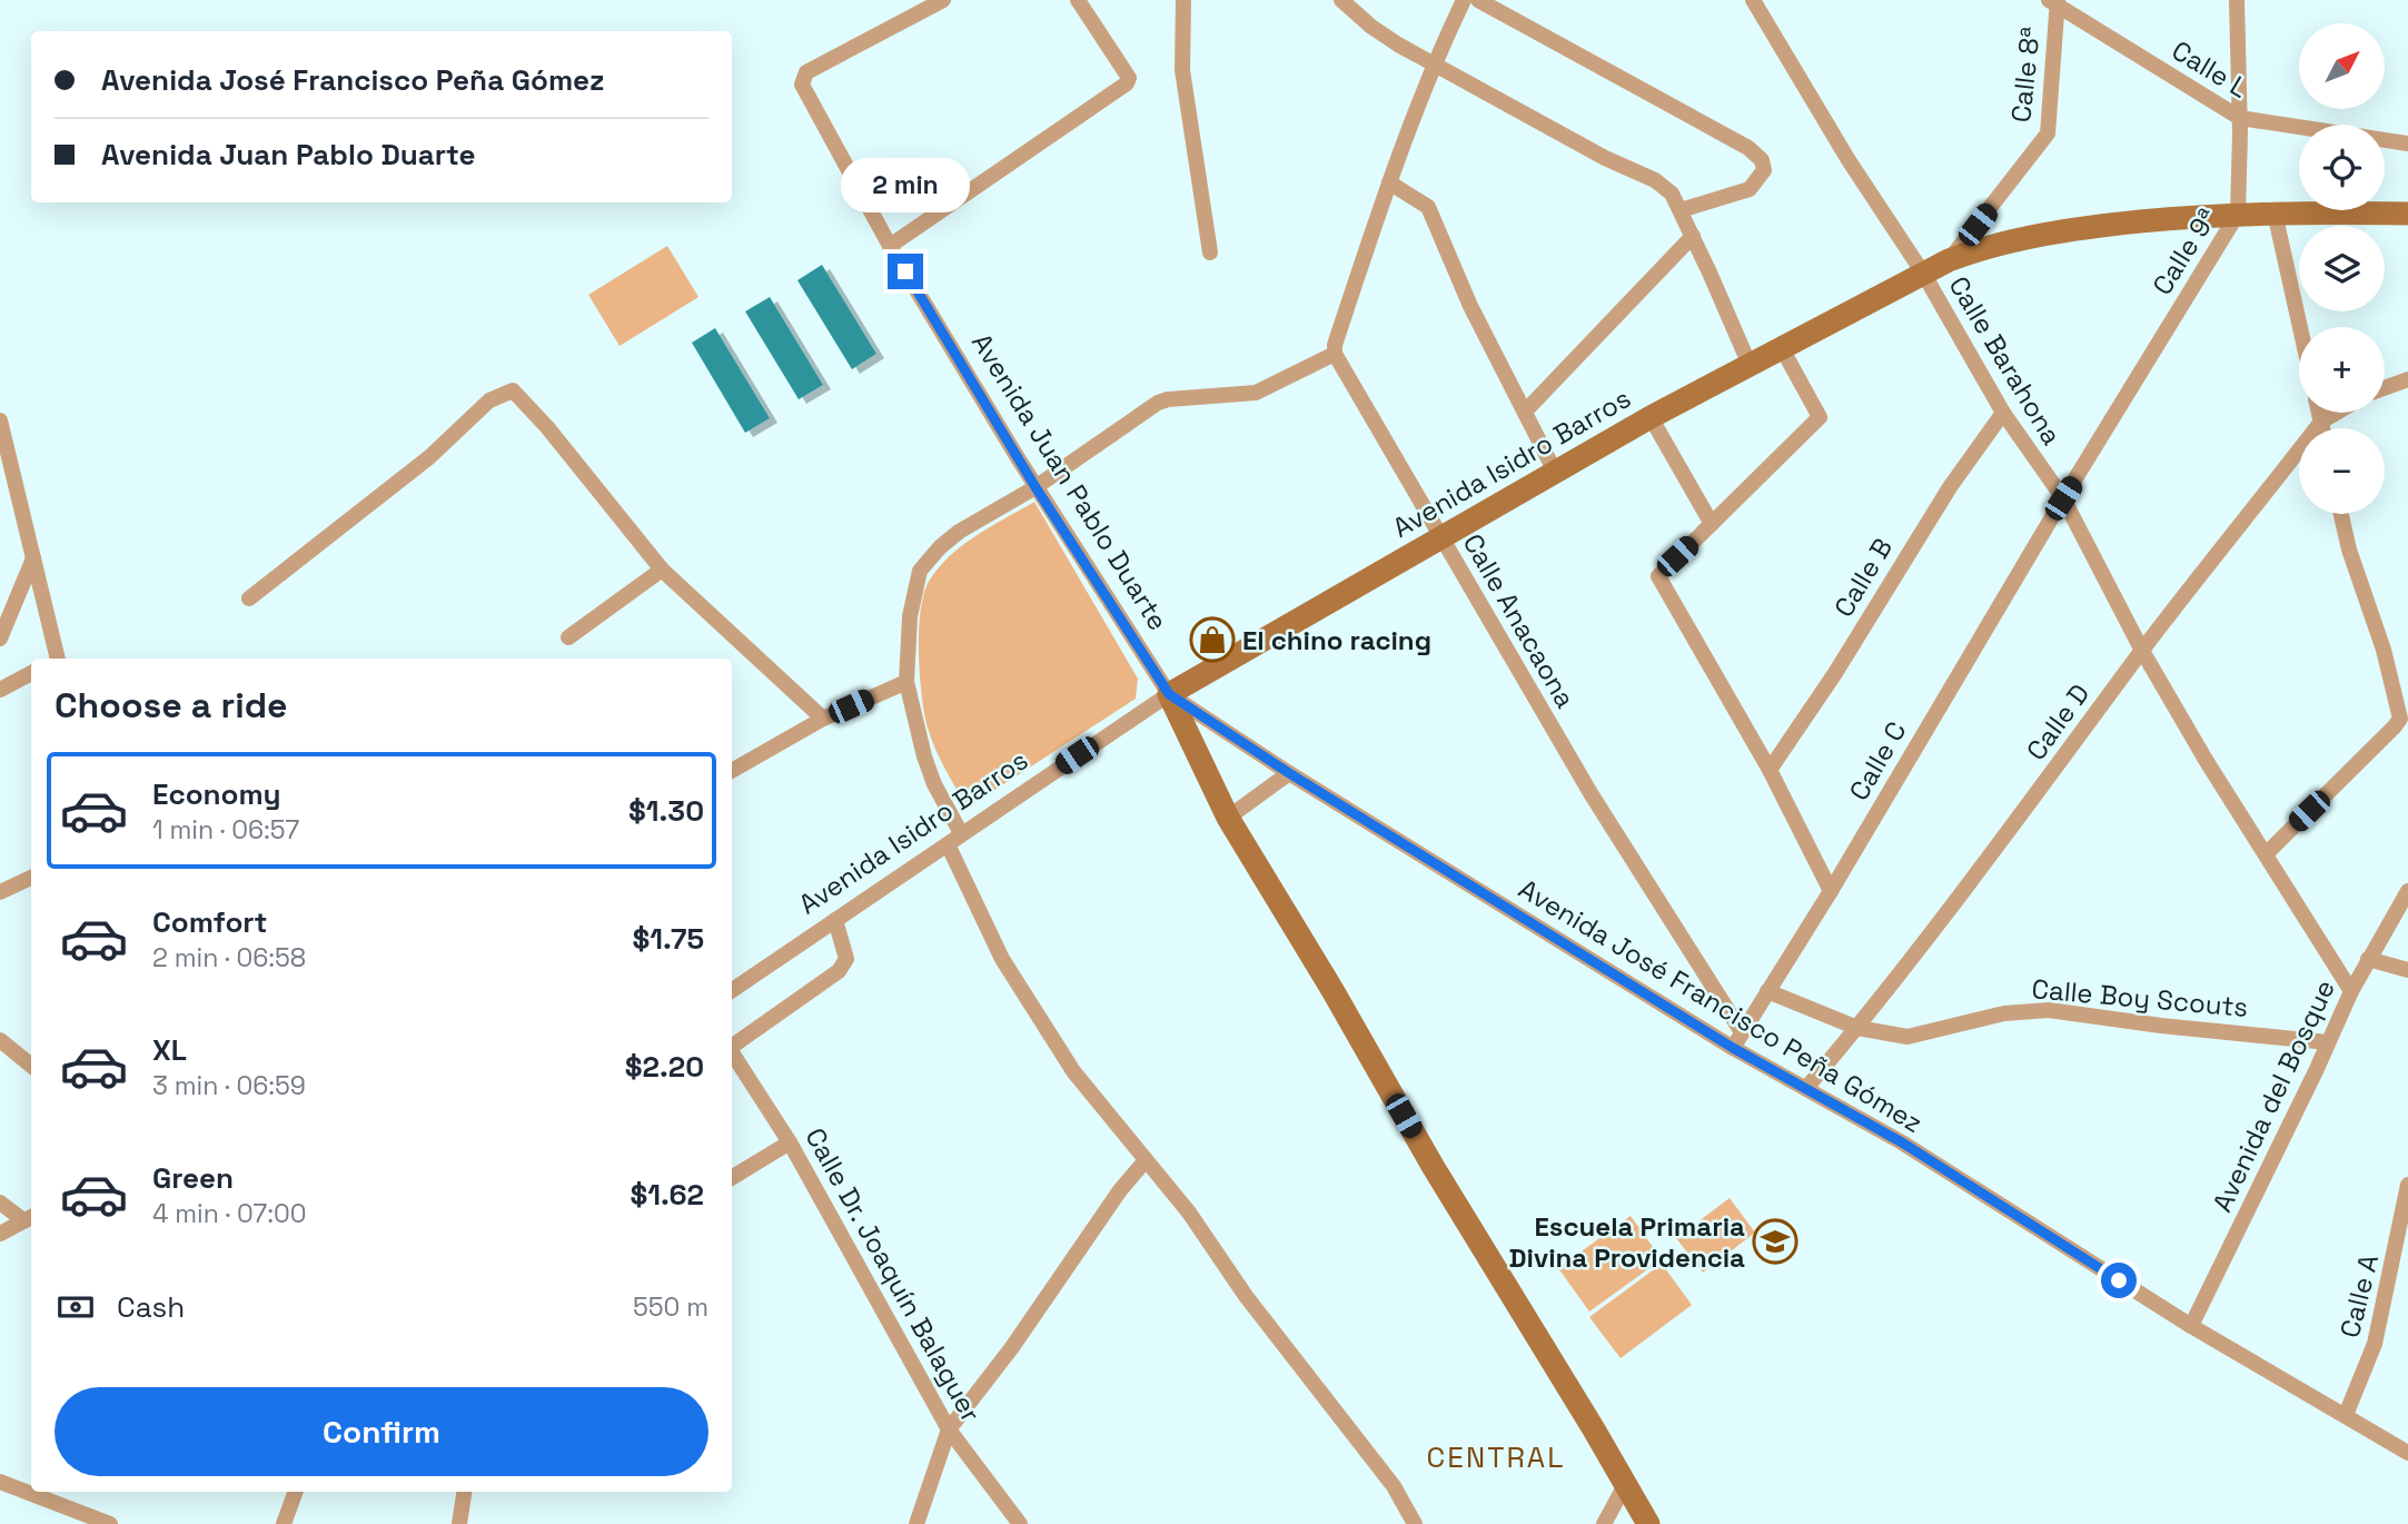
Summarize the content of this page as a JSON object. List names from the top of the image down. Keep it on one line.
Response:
{"streets":{"street":["Calle L","Calle 8ª","Calle 9ª","Calle Barahona","Avenida Isidro Barros","Avenida Juan Pablo Duarte","Calle B","Calle Anacaona","Calle D","Calle C","Calle Boy Scouts","Avenida José Francisco Peña Gómez","Avenida del Bosque","Calle Dr. Joaquín Balaguer","Calle A"]},"crossings":[["Calle L","Calle 8ª"],["Calle L","Calle 9ª"],["Calle 8ª","Avenida Isidro Barros"],["Calle 9ª","Calle Barahona"],["Calle 9ª","Avenida Isidro Barros"],["Calle 9ª","Calle C"],["Calle Barahona","Avenida Isidro Barros"],["Calle Barahona","Calle B"],["Calle Barahona","Calle D"],["Calle Barahona","Calle C"],["Calle Barahona","Avenida del Bosque"],["Avenida Isidro Barros","Avenida Juan Pablo Duarte"],["Avenida Isidro Barros","Calle Anacaona"],["Avenida Isidro Barros","Avenida José Francisco Peña Gómez"],["Avenida Juan Pablo Duarte","Avenida José Francisco Peña Gómez"],["Calle Anacaona","Calle C"],["Calle D","Calle Boy Scouts"],["Calle D","Avenida José Francisco Peña Gómez"],["Calle C","Calle Boy Scouts"],["Calle C","Avenida José Francisco Peña Gómez"],["Calle Boy Scouts","Avenida del Bosque"],["Avenida José Francisco Peña Gómez","Avenida del Bosque"],["Avenida José Francisco Peña Gómez","Calle A"]],"districts":["CENTRAL"],"places":{"shop":["El chino racing"],"school or university":["Escuela Primaria Divina Providencia"]},"north":"top right","page":{"map_buttons":["+","−"],"banner":["Avenida José Francisco Peña Gómez","Avenida Juan Pablo Duarte"],"bubble":"2 min","heading":"Choose a ride","list":[{"name":"Economy","note":"1 min · 06:57","value":"$1.30"},{"name":"Comfort","note":"2 min · 06:58","value":"$1.75"},{"name":"XL","note":"3 min · 06:59","value":"$2.20"},{"name":"Green","note":"4 min · 07:00","value":"$1.62"}],"pay":["Cash","550 m"],"buttons":"Confirm"}}
